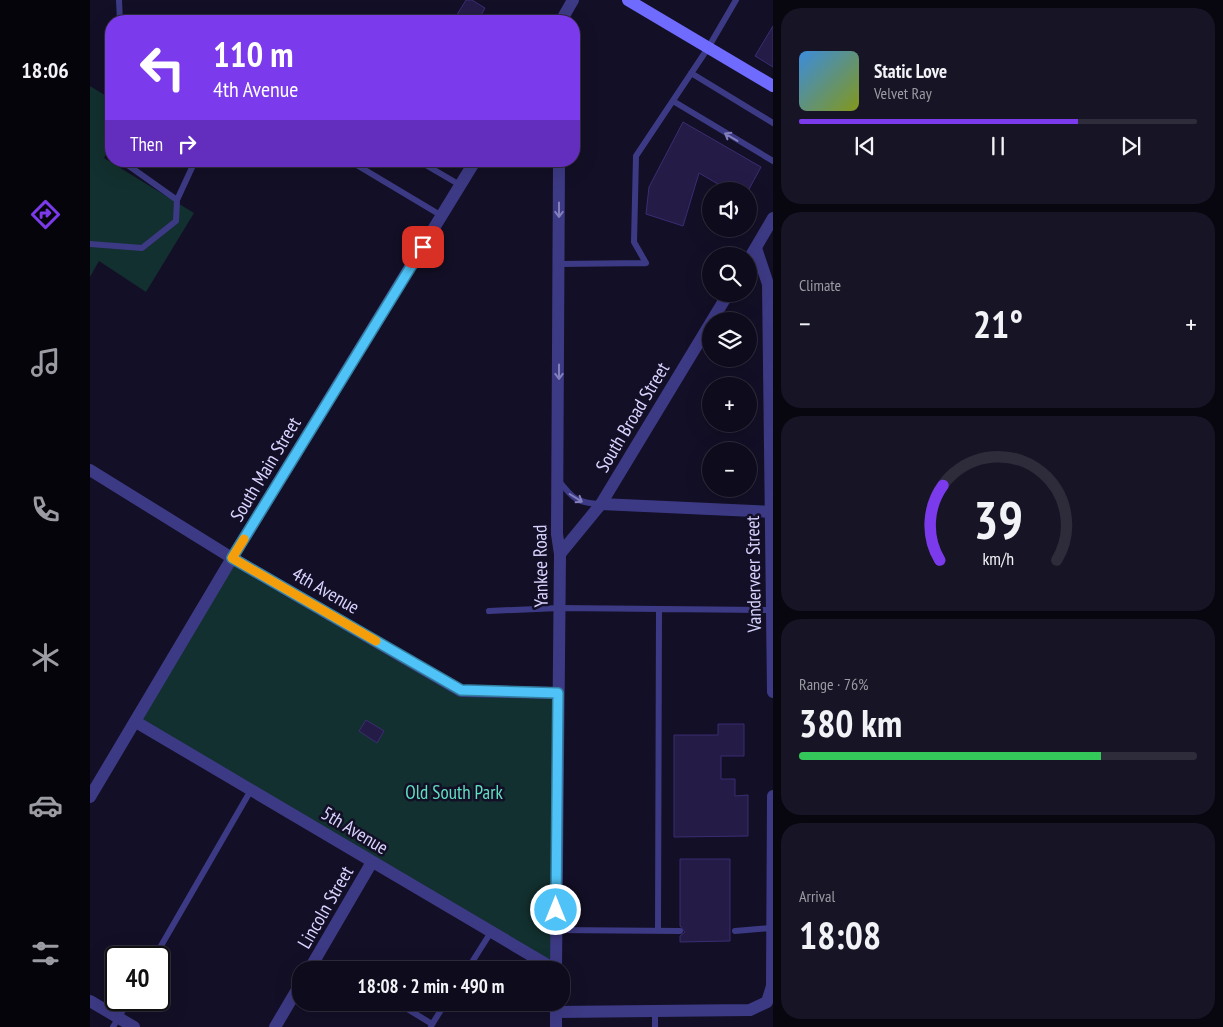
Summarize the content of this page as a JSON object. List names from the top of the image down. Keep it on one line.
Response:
{"streets":{"street":["South Broad Street","South Main Street","Yankee Road","Vanderveer Street","4th Avenue","5th Avenue","Lincoln Street"]},"crossings":[["South Broad Street","Yankee Road"],["South Main Street","4th Avenue"],["South Main Street","5th Avenue"],["Yankee Road","4th Avenue"],["5th Avenue","Lincoln Street"]],"one_way":["Yankee Road"],"parks":["Old South Park"],"page":{"tabs":"18:06","turn":["110 m","4th Avenue"],"song":["Static Love","Velvet Ray"],"then":"Then","map_buttons":["+","−"],"tile":["Climate",["Range · 76%","380 km"],["Arrival","18:08"]],"heat":["−","21°","+"],"limit":"40","trip":"18:08 · 2 min · 490 m","gauge":["39","km/h"]}}
